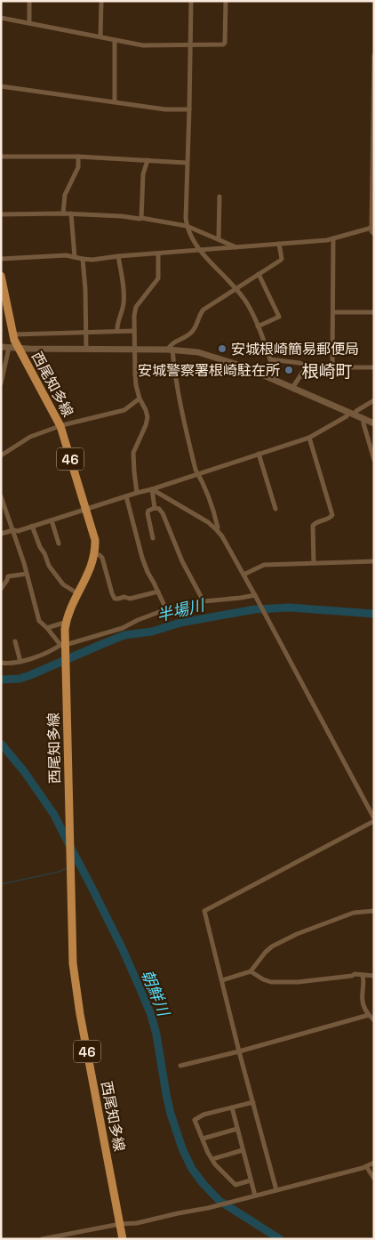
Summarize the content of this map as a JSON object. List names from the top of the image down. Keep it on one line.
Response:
{"streets":{"main road":["西尾知多線","46"]},"districts":["根崎町"],"water":["半場川","朝鮮川"],"places":["安城根崎簡易郵便局","安城警察署根崎駐在所"]}
